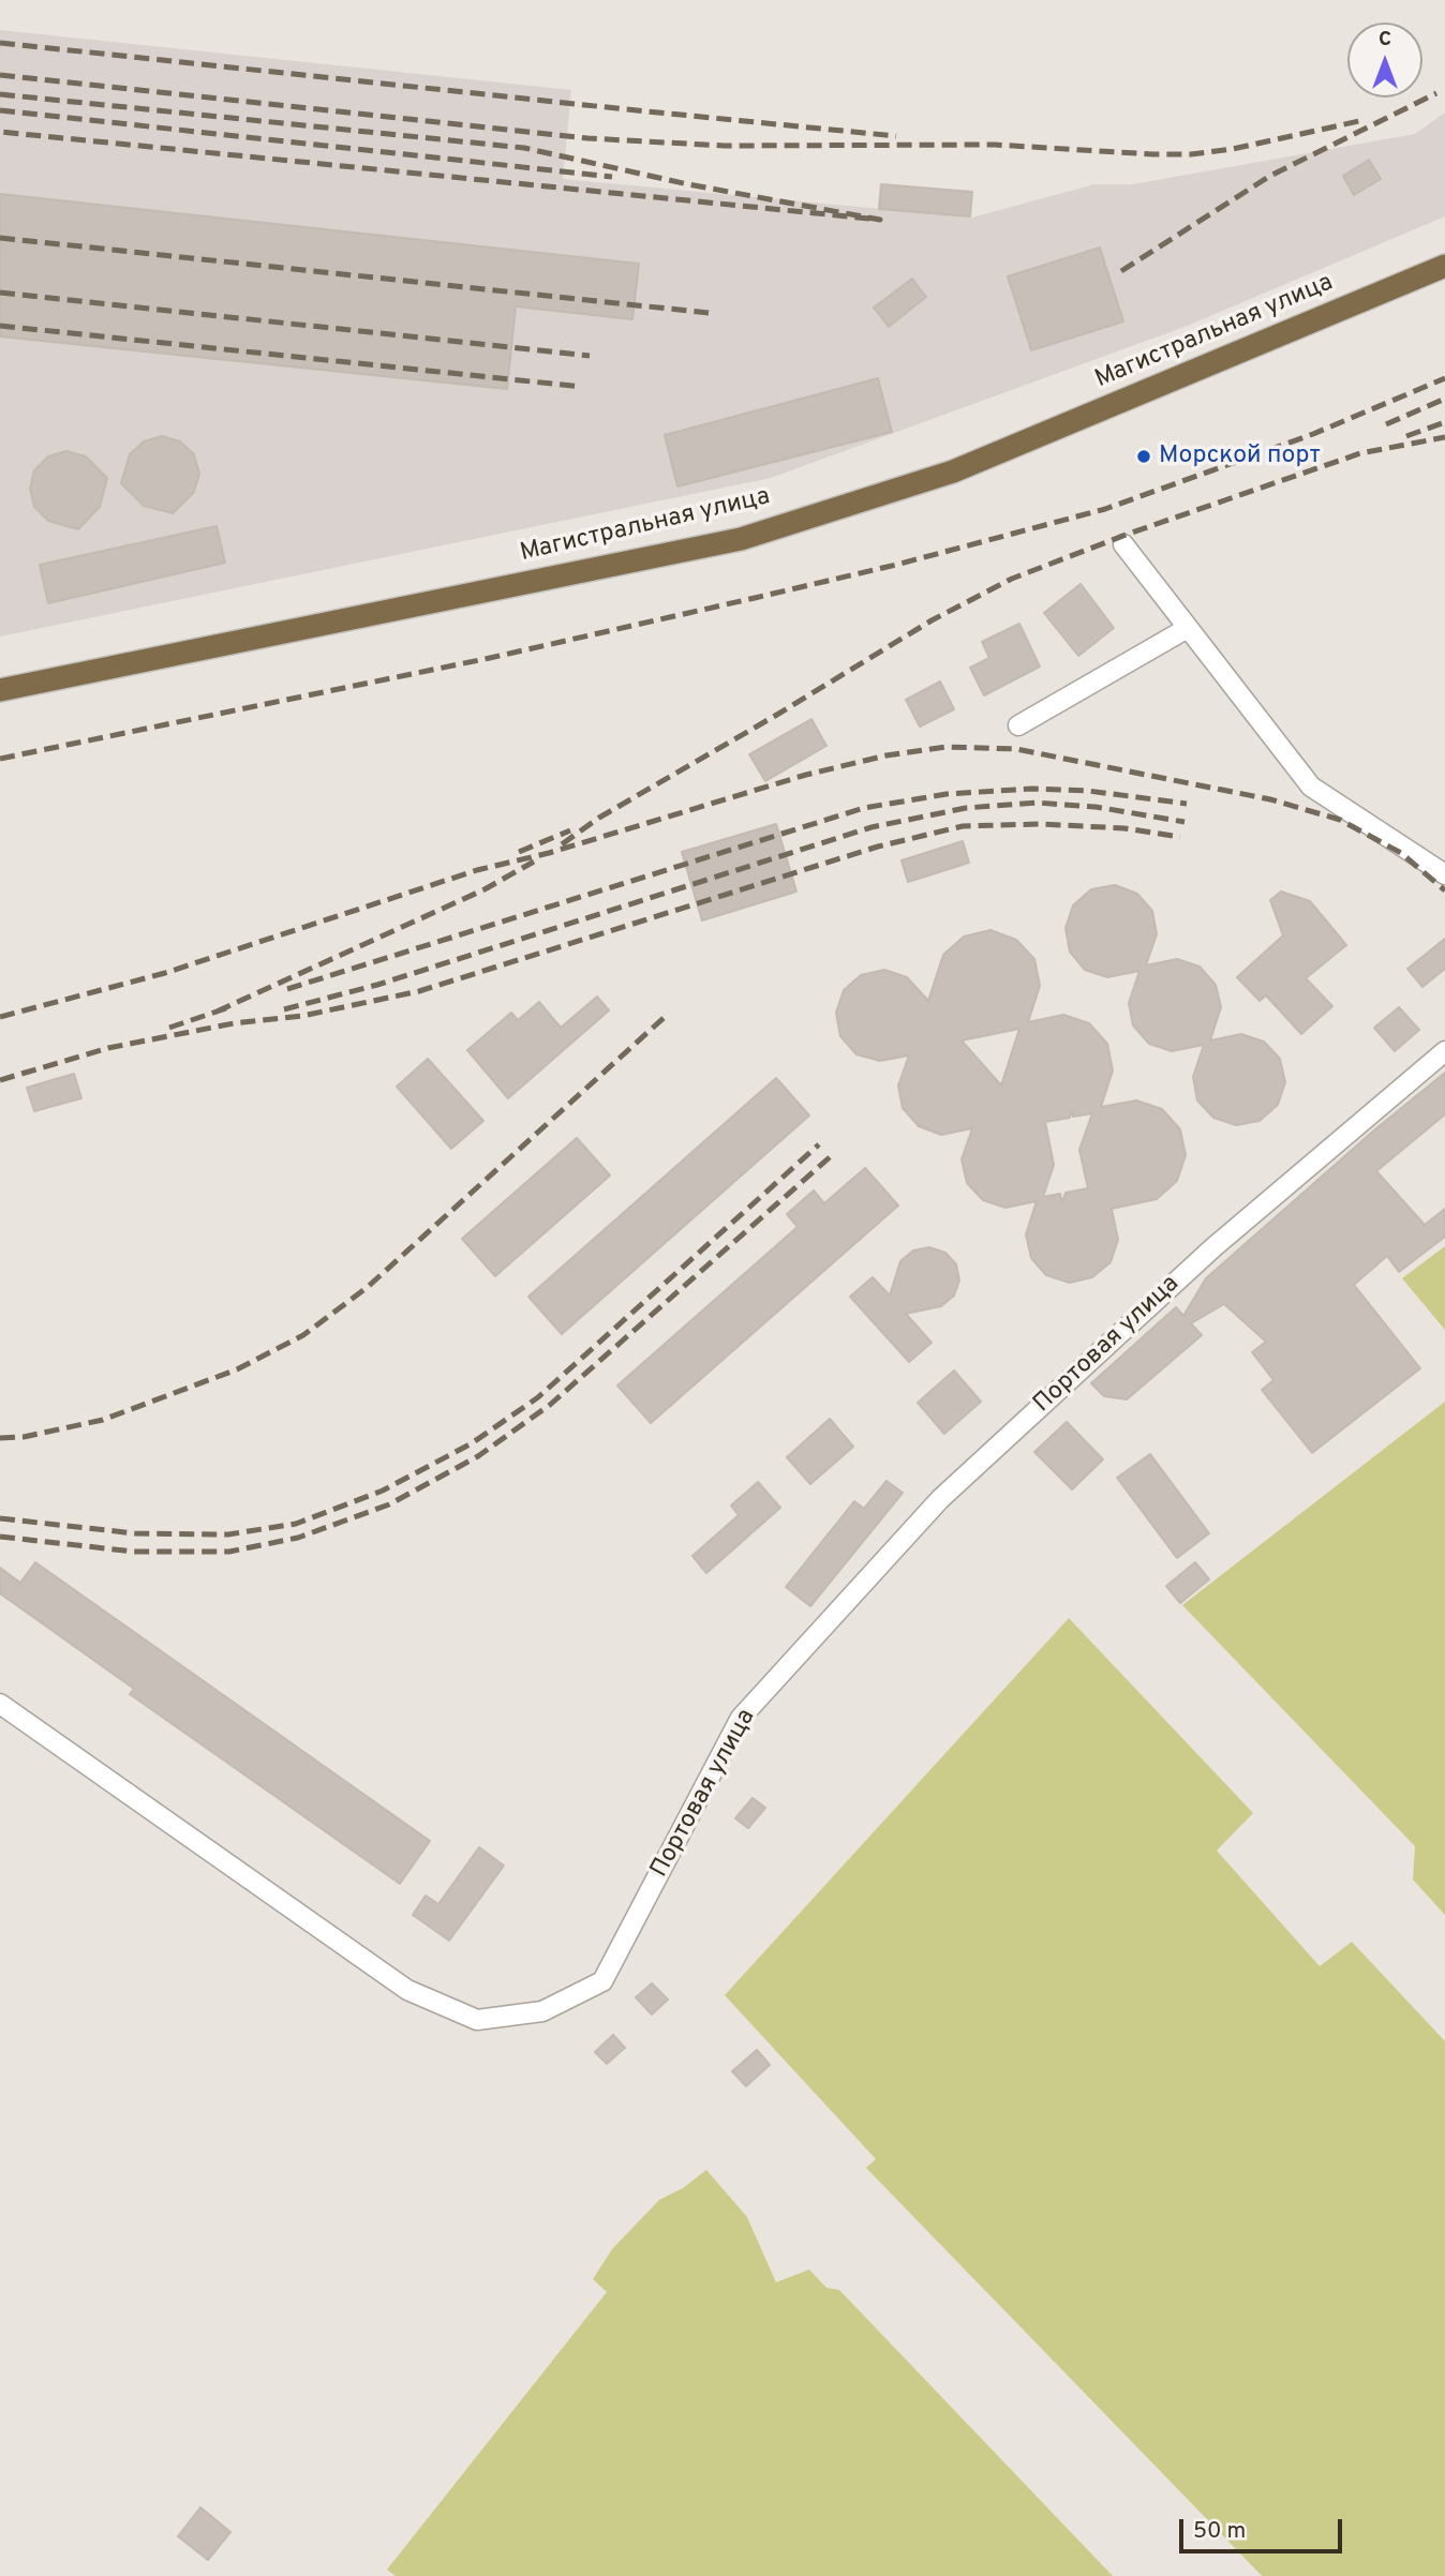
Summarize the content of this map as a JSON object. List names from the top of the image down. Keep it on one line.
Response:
{"streets":{"highway":["Магистральная улица"],"street":["Портовая улица"]},"places":["Морской порт"],"scale_bar":"50 m","north":"top"}
